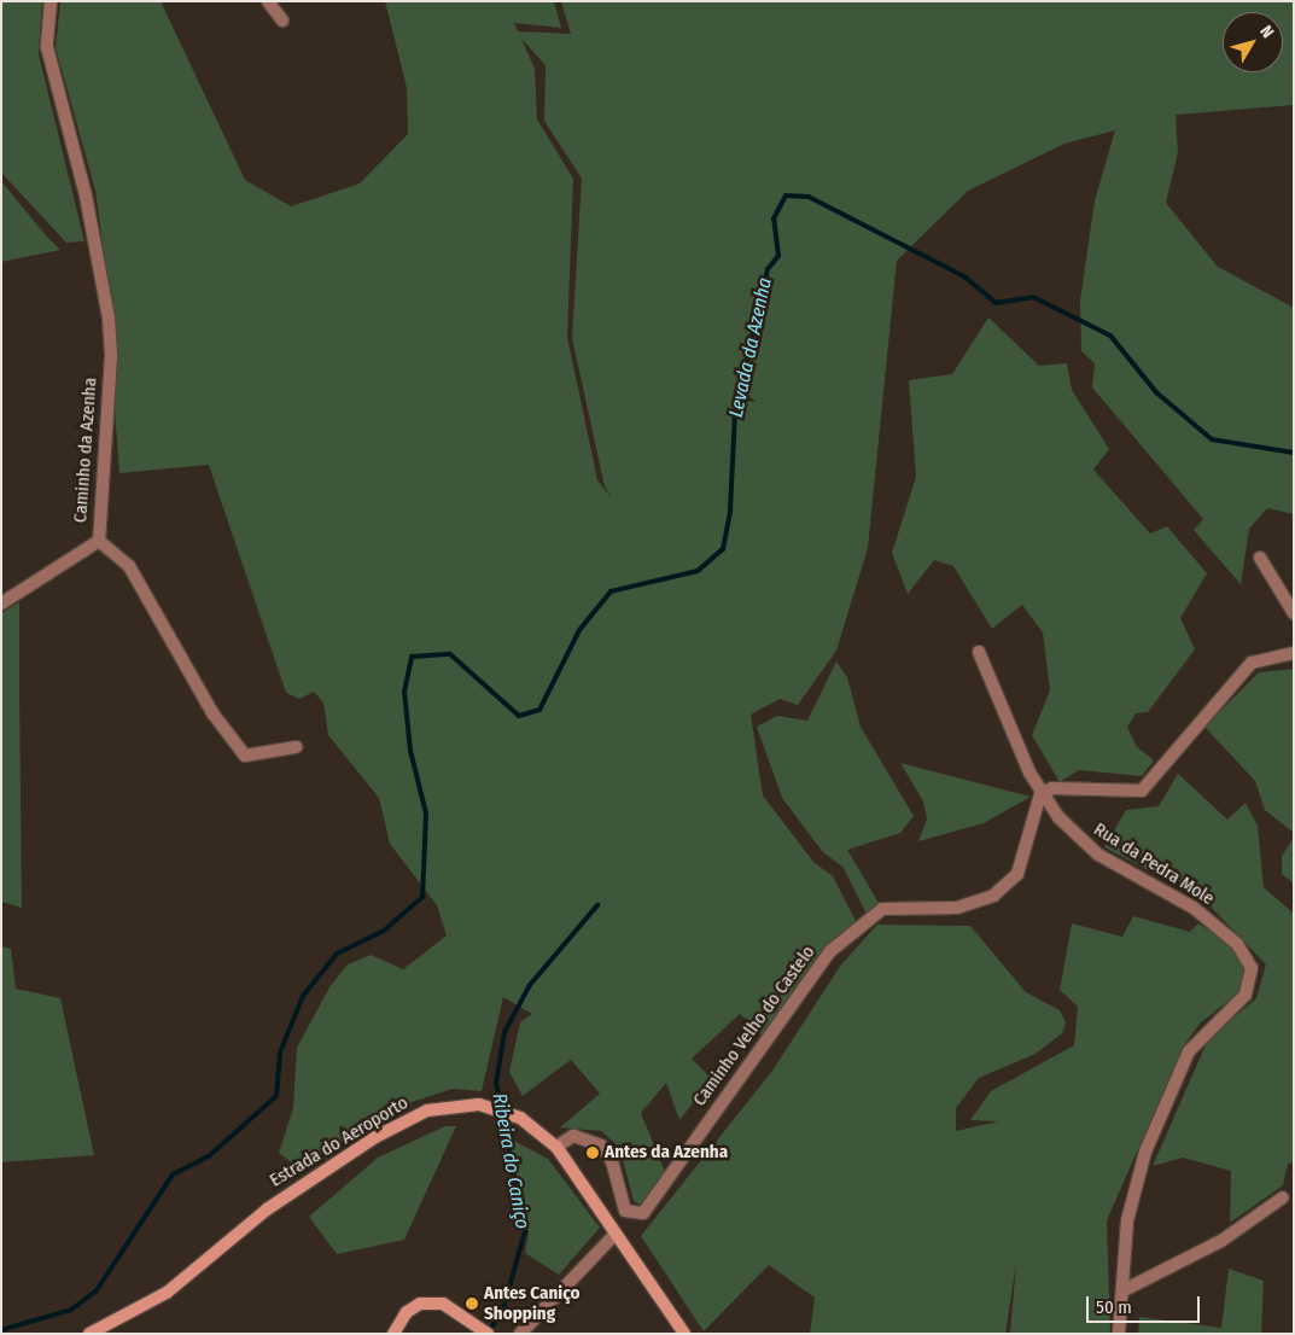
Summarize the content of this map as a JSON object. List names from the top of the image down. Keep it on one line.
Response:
{"streets":{"main road":["Estrada do Aeroporto"],"street":["Caminho da Azenha","Rua da Pedra Mole","Caminho Velho do Castelo"]},"crossings":[["Rua da Pedra Mole","Caminho Velho do Castelo"],["Caminho Velho do Castelo","Estrada do Aeroporto"]],"water":["Levada da Azenha","Ribeira do Caniço"],"places":["Antes da Azenha","Antes Caniço Shopping"],"scale_bar":"50 m","north":"top right"}
